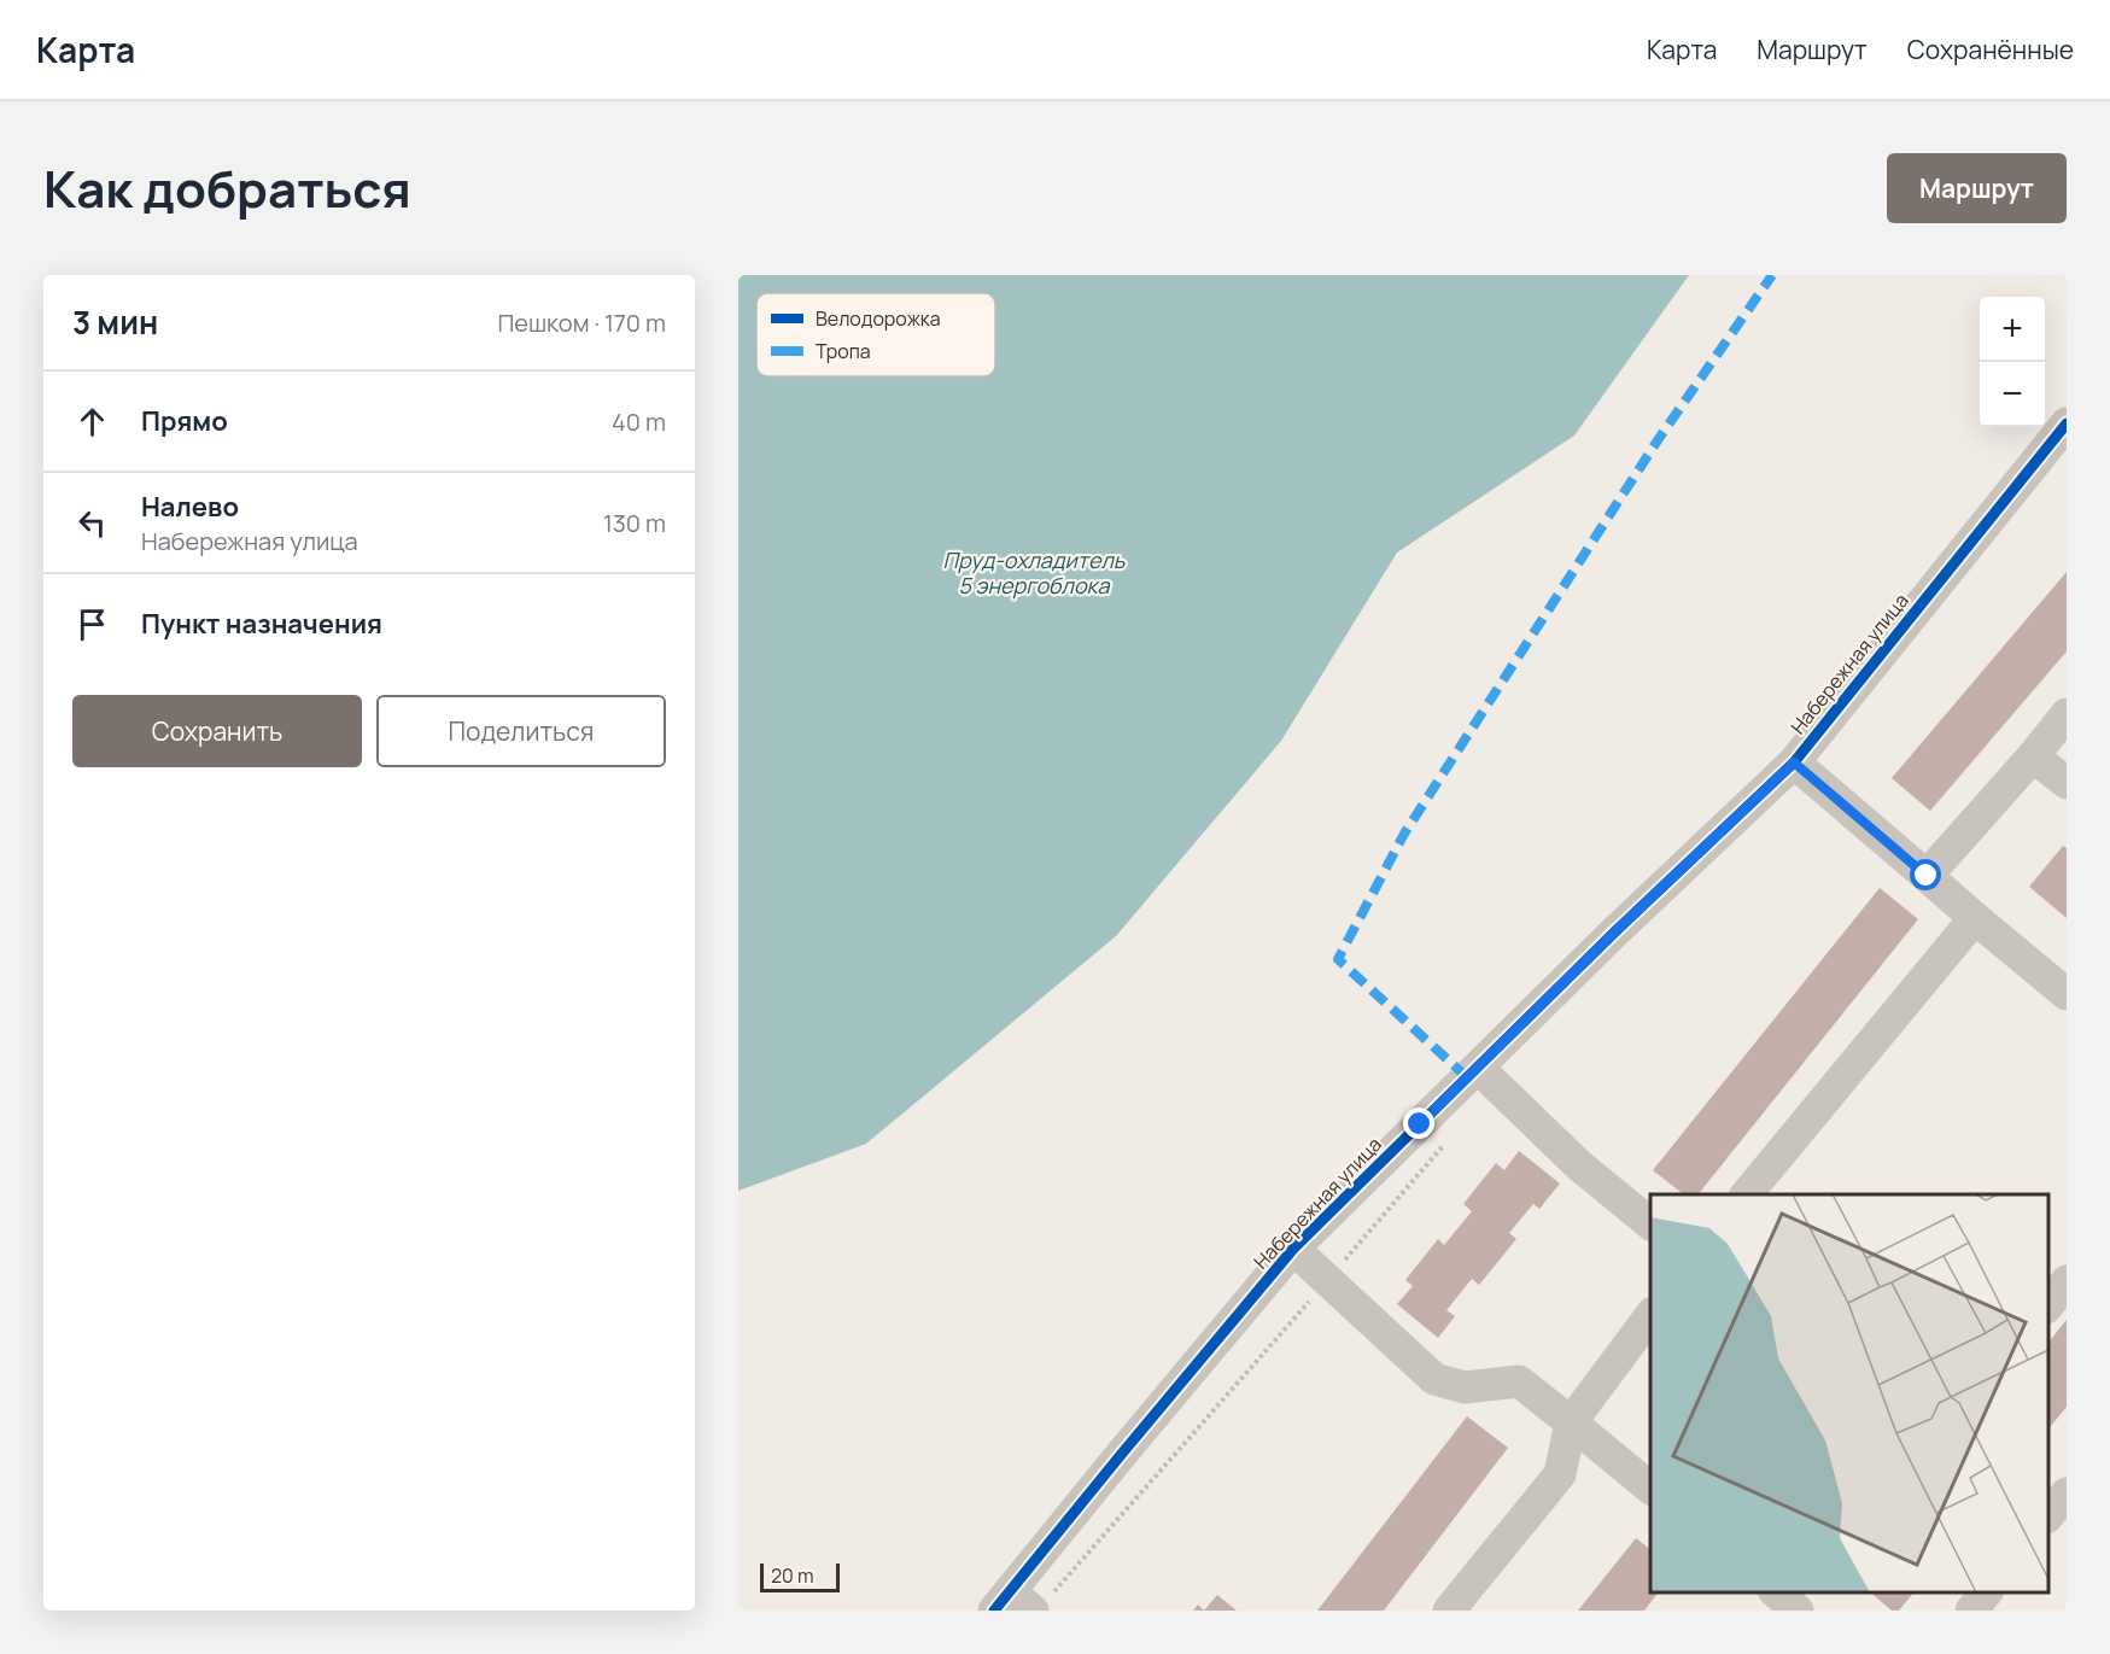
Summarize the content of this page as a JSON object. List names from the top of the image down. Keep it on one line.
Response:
{"streets":{"street":["Набережная улица"]},"water":["Пруд-охладитель 5 энергоблока"],"legend":["Велодорожка","Тропа"],"scale_bar":"20 m","page":{"header":"Карта","nav":["Карта","Маршрут","Сохранённые"],"title":"Как добраться","buttons":["Маршрут",["Сохранить","Поделиться"]],"heading":["3 мин","Пешком · 170 m"],"map_buttons":["+","−"],"list":[["Прямо","40 m"],["Налево","Набережная улица","130 m"],"Пункт назначения"],"scale":"20 m"}}
